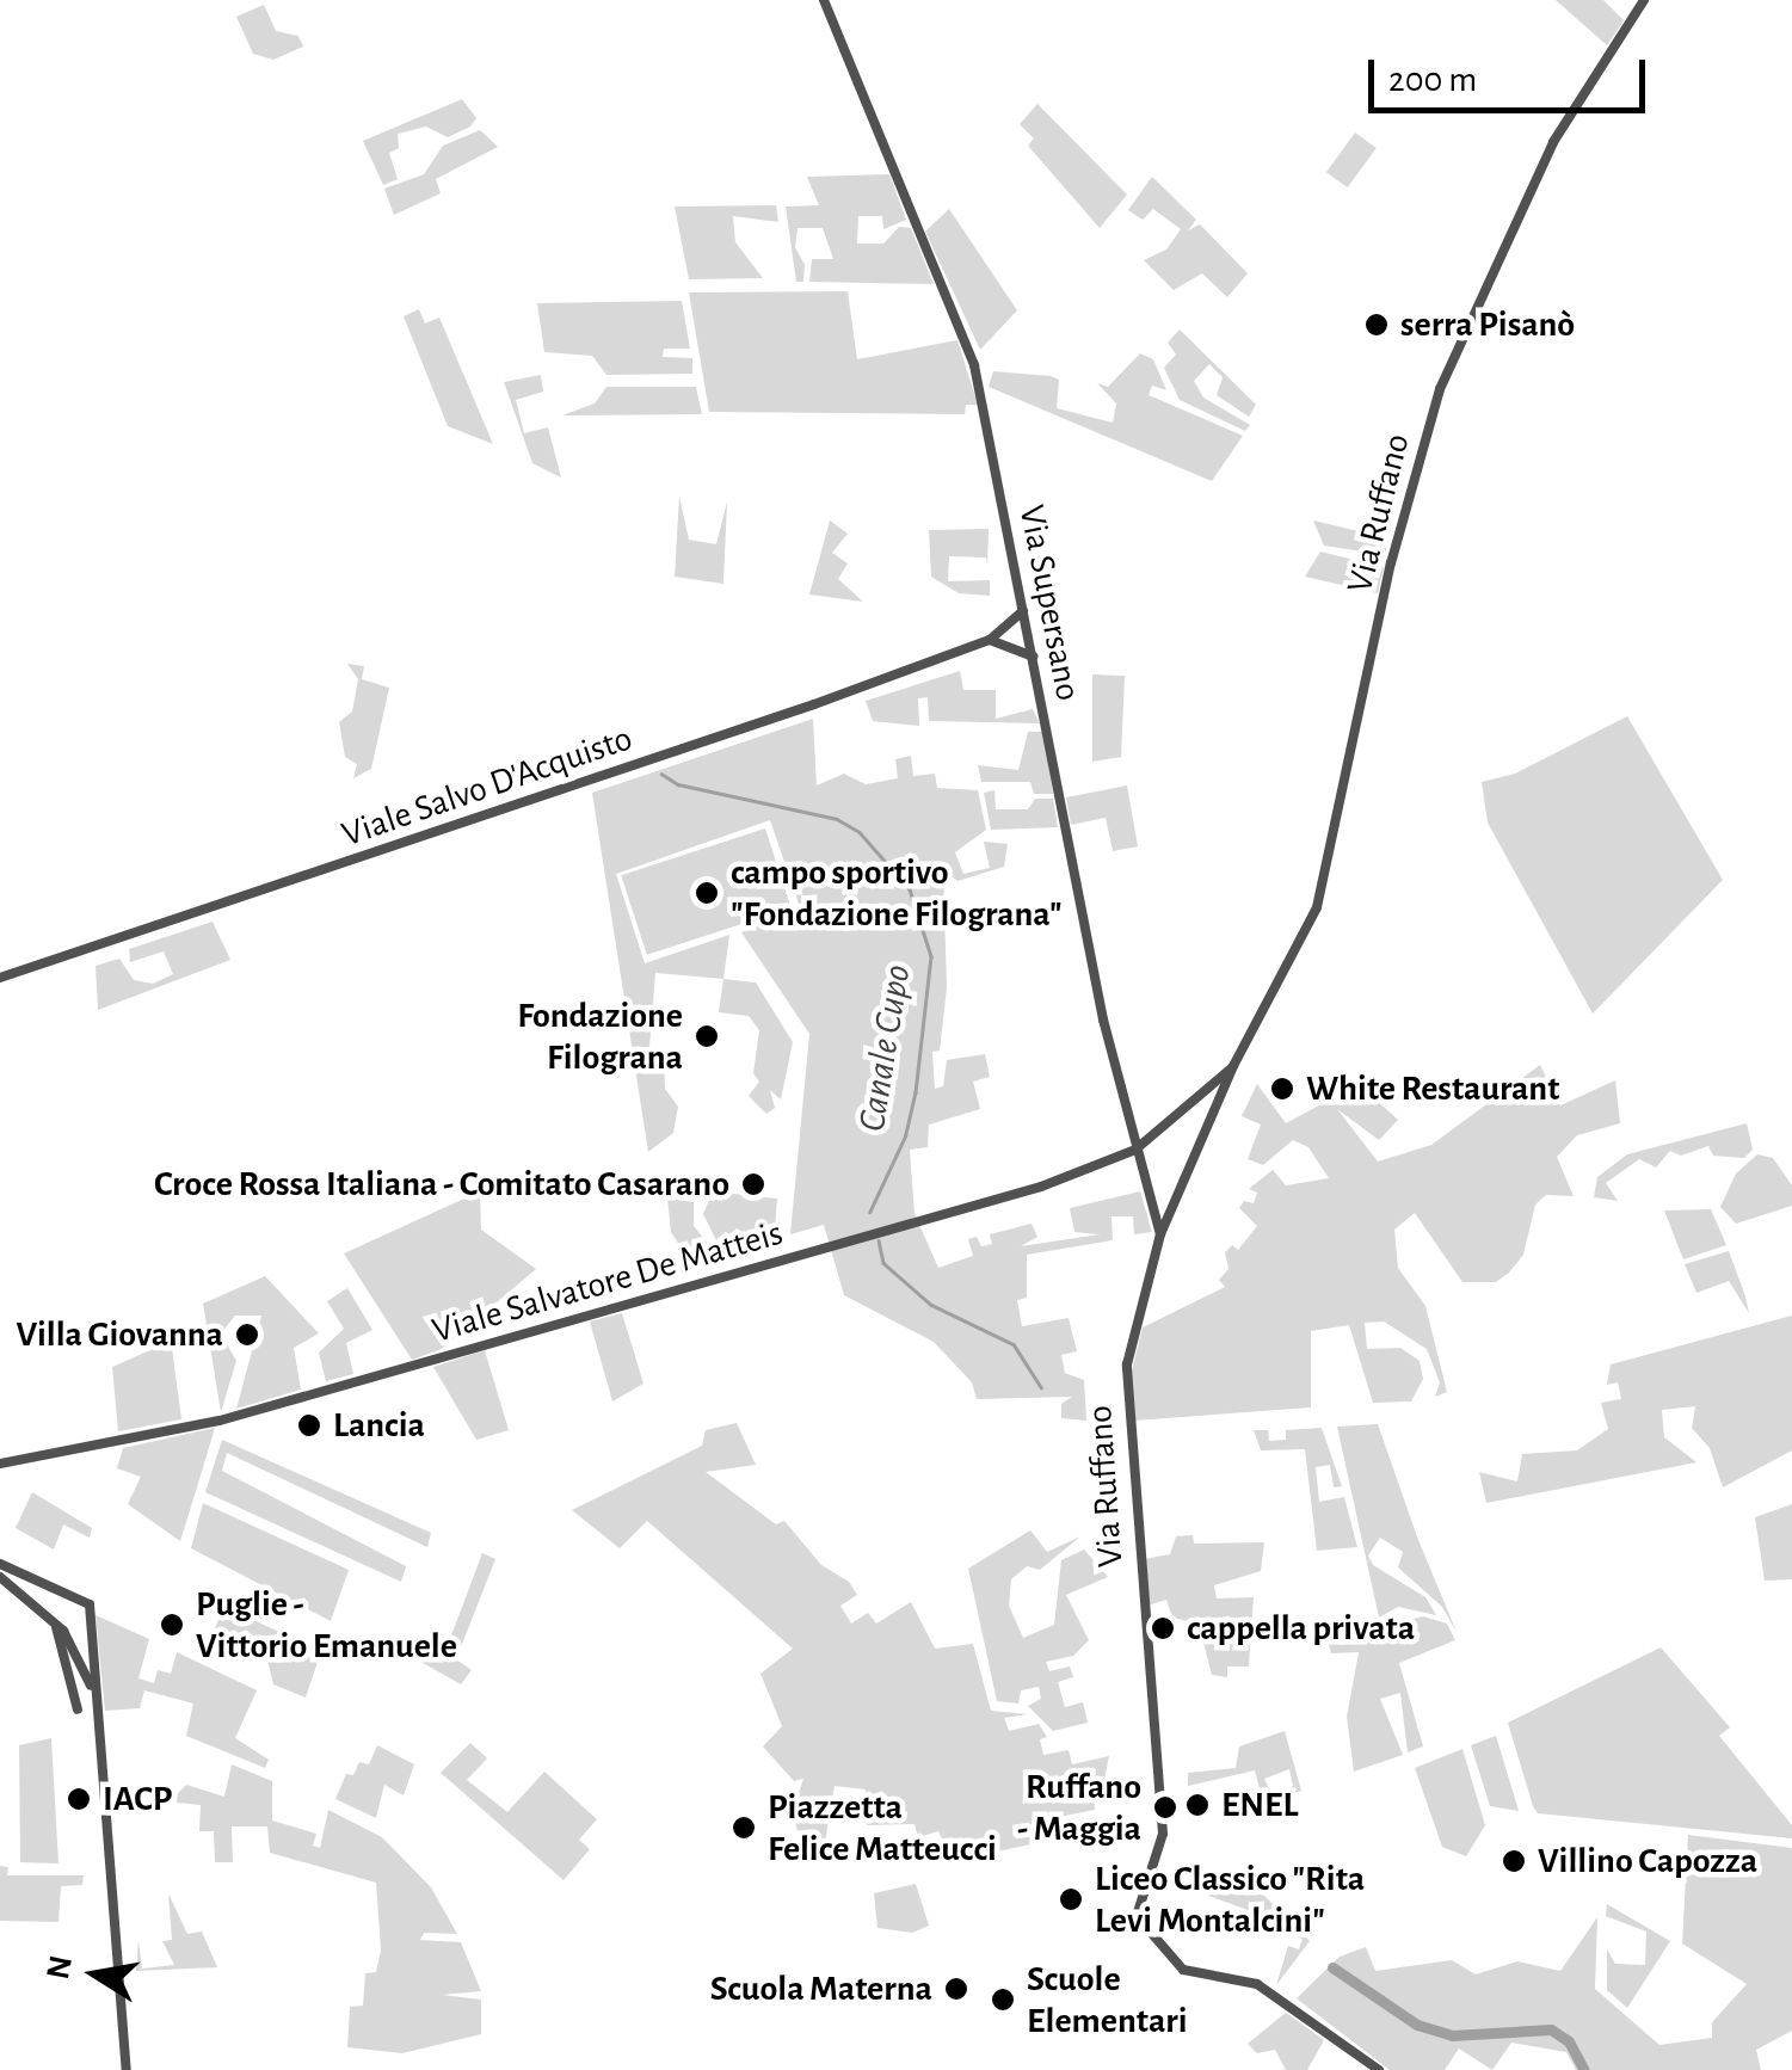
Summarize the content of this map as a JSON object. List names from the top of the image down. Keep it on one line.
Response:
{"streets":{"street":["Via Ruffano","Via Supersano","Viale Salvo D'Acquisto","Viale Salvatore De Matteis"]},"crossings":[["Via Ruffano","Via Supersano"],["Via Ruffano","Viale Salvatore De Matteis"],["Via Supersano","Viale Salvo D'Acquisto"],["Via Supersano","Viale Salvatore De Matteis"]],"water":["Canale Cupo"],"places":["serra Pisanò","campo sportivo \"Fondazione Filograna\"","Fondazione Filograna","White Restaurant","Croce Rossa Italiana - Comitato Casarano","Villa Giovanna","Lancia","Puglie - Vittorio Emanuele","cappella privata","IACP","ENEL","Ruffano - Maggia","Piazzetta Felice Matteucci","Villino Capozza","Liceo Classico \"Rita Levi Montalcini\"","Scuola Materna","Scuole Elementari"],"scale_bar":"200 m","north":"left"}
